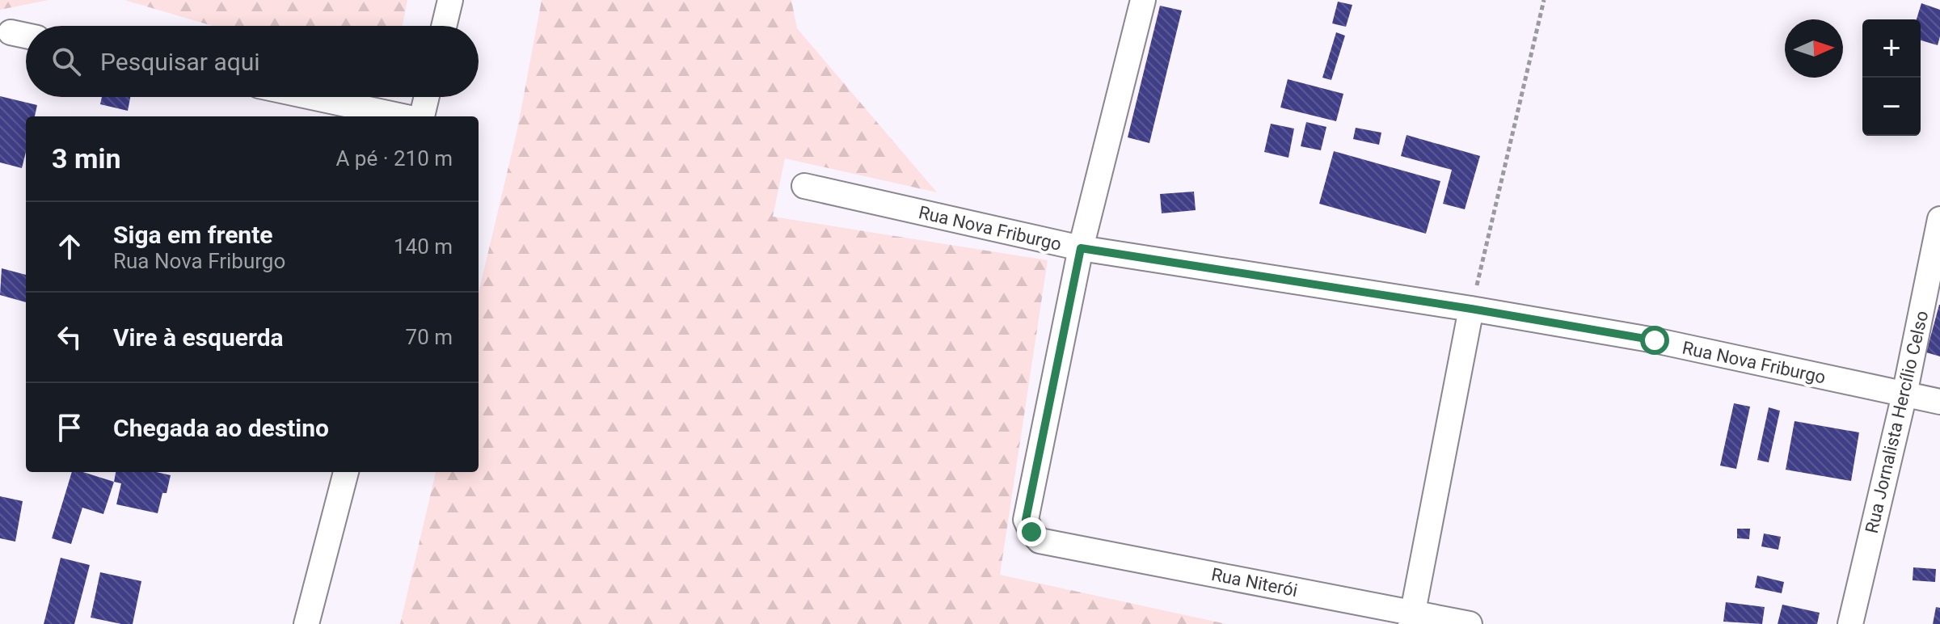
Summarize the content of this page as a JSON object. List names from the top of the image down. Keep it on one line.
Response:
{"streets":{"street":["Rua Nova Friburgo","Rua Jornalista Hercílio Celso","Rua Niterói"]},"crossings":[["Rua Nova Friburgo","Rua Jornalista Hercílio Celso"],["Rua Nova Friburgo","Rua Niterói"]],"north":"right","page":{"map_buttons":["+","−"],"search":"Pesquisar aqui","heading":["3 min","A pé · 210 m"],"list":[["Siga em frente","Rua Nova Friburgo","140 m"],["Vire à esquerda","70 m"],"Chegada ao destino"]}}
